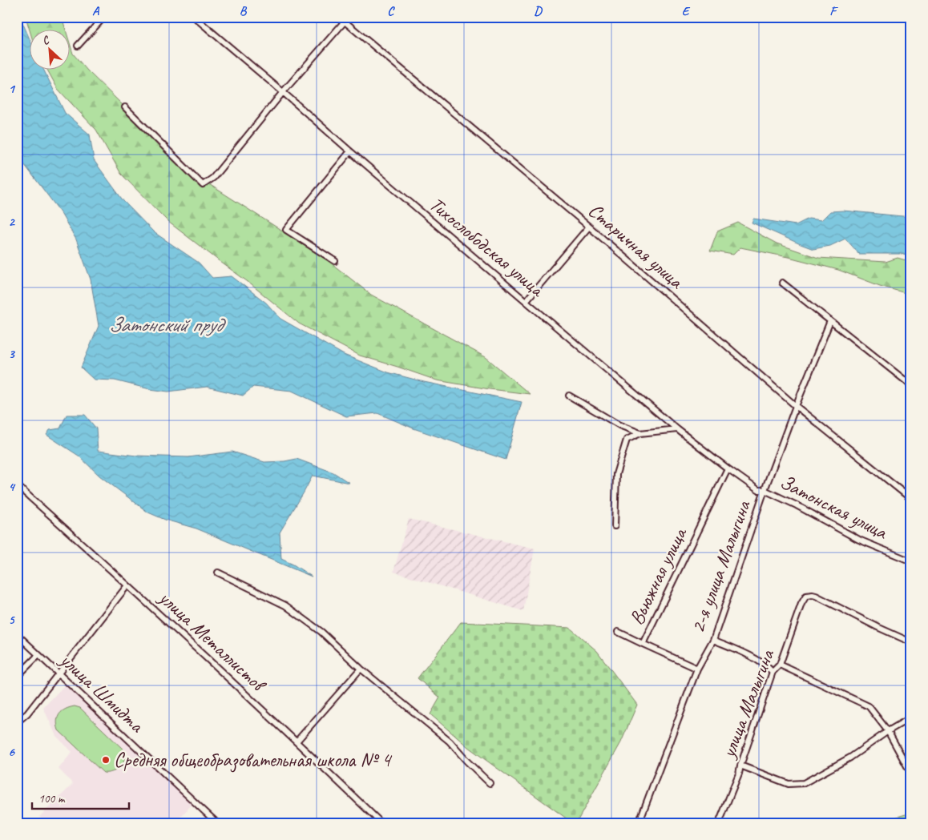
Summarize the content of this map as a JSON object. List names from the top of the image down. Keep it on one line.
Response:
{"streets":{"street":["Старичная улица","Тихослободская улица","Затонская улица","2-я улица Малыгина","Вьюжная улица","улица Металлистов","улица Шмидта","улица Малыгина"]},"crossings":[["Старичная улица","2-я улица Малыгина"],["Тихослободская улица","Затонская улица"],["Тихослободская улица","2-я улица Малыгина"],["Тихослободская улица","Вьюжная улица"],["Затонская улица","2-я улица Малыгина"],["2-я улица Малыгина","Вьюжная улица"]],"water":["Затонский пруд"],"places":["Средняя общеобразовательная школа № 4"],"scale_bar":"100 m","north":"top left","grid":{"columns":["A","B","C","D","E","F"],"rows":["1","2","3","4","5","6"]}}
